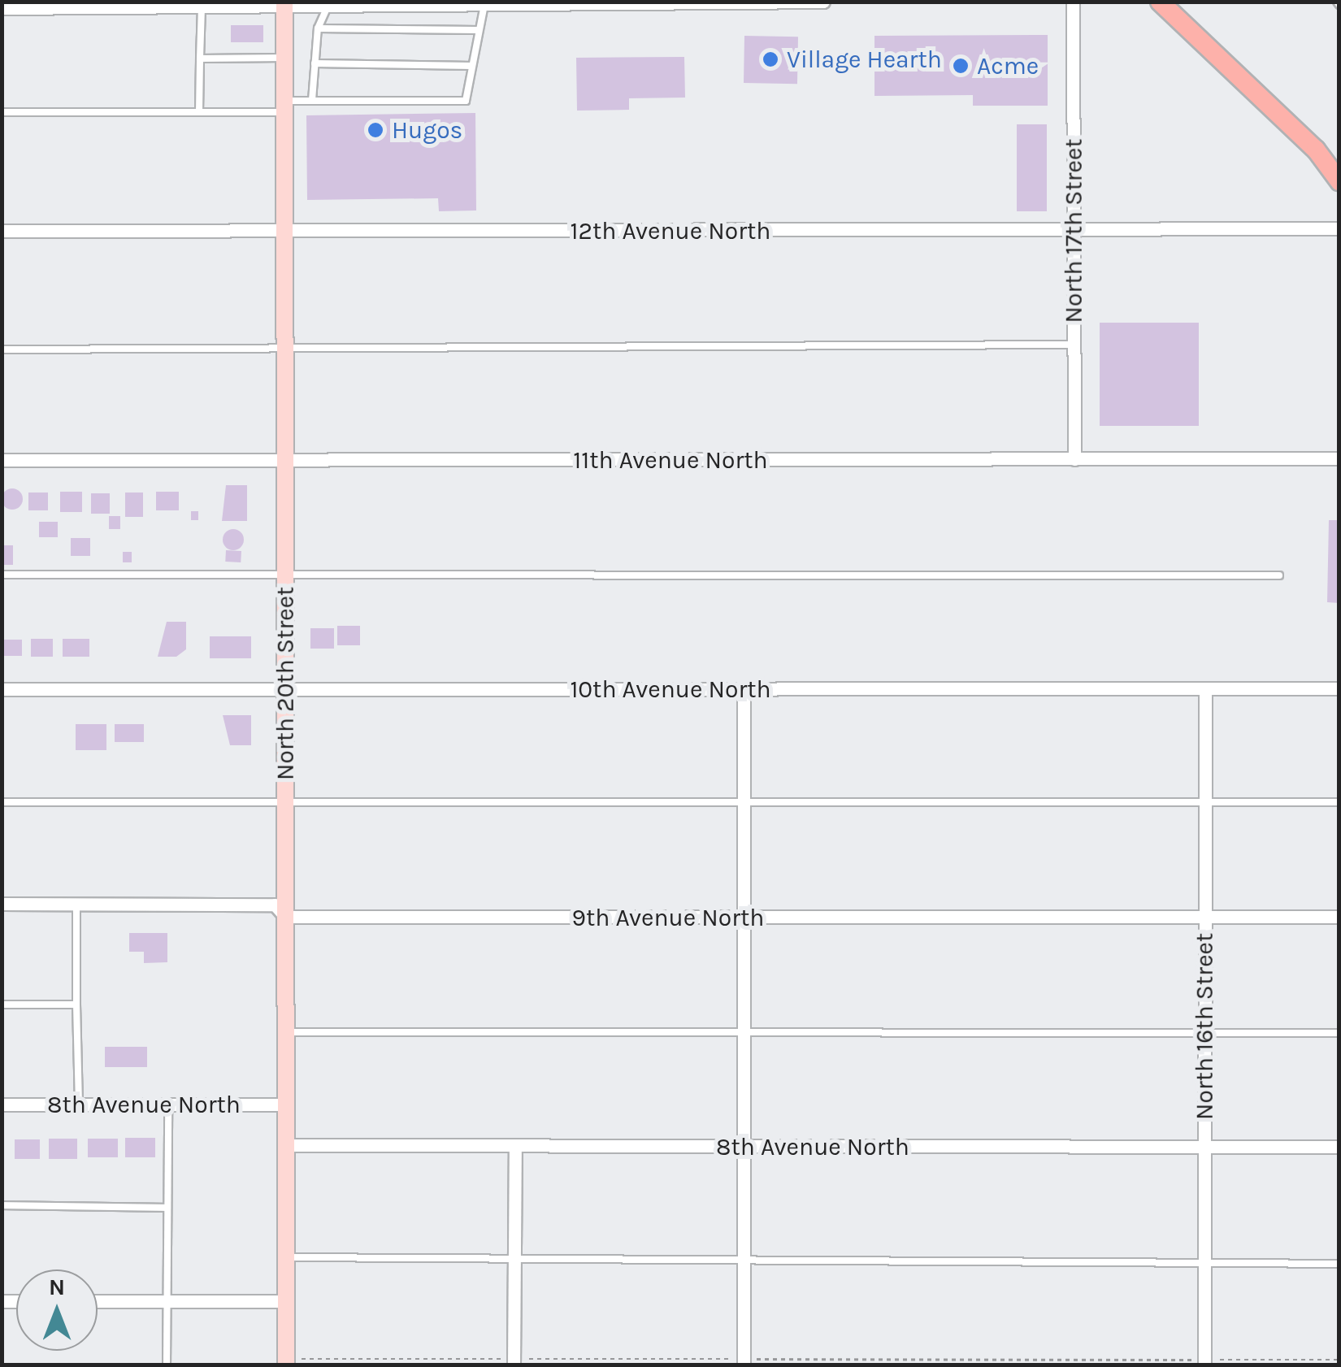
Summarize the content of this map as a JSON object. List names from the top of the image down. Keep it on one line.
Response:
{"streets":{"street":["12th Avenue North","North 17th Street","11th Avenue North","North 20th Street","10th Avenue North","9th Avenue North","North 16th Street","8th Avenue North"]},"crossings":[["12th Avenue North","North 17th Street"],["12th Avenue North","North 20th Street"],["North 17th Street","11th Avenue North"],["11th Avenue North","North 20th Street"],["North 20th Street","10th Avenue North"],["North 20th Street","9th Avenue North"],["North 20th Street","8th Avenue North"],["10th Avenue North","North 16th Street"],["9th Avenue North","North 16th Street"],["North 16th Street","8th Avenue North"]],"places":["Village Hearth","Acme","Hugos"],"north":"top"}
